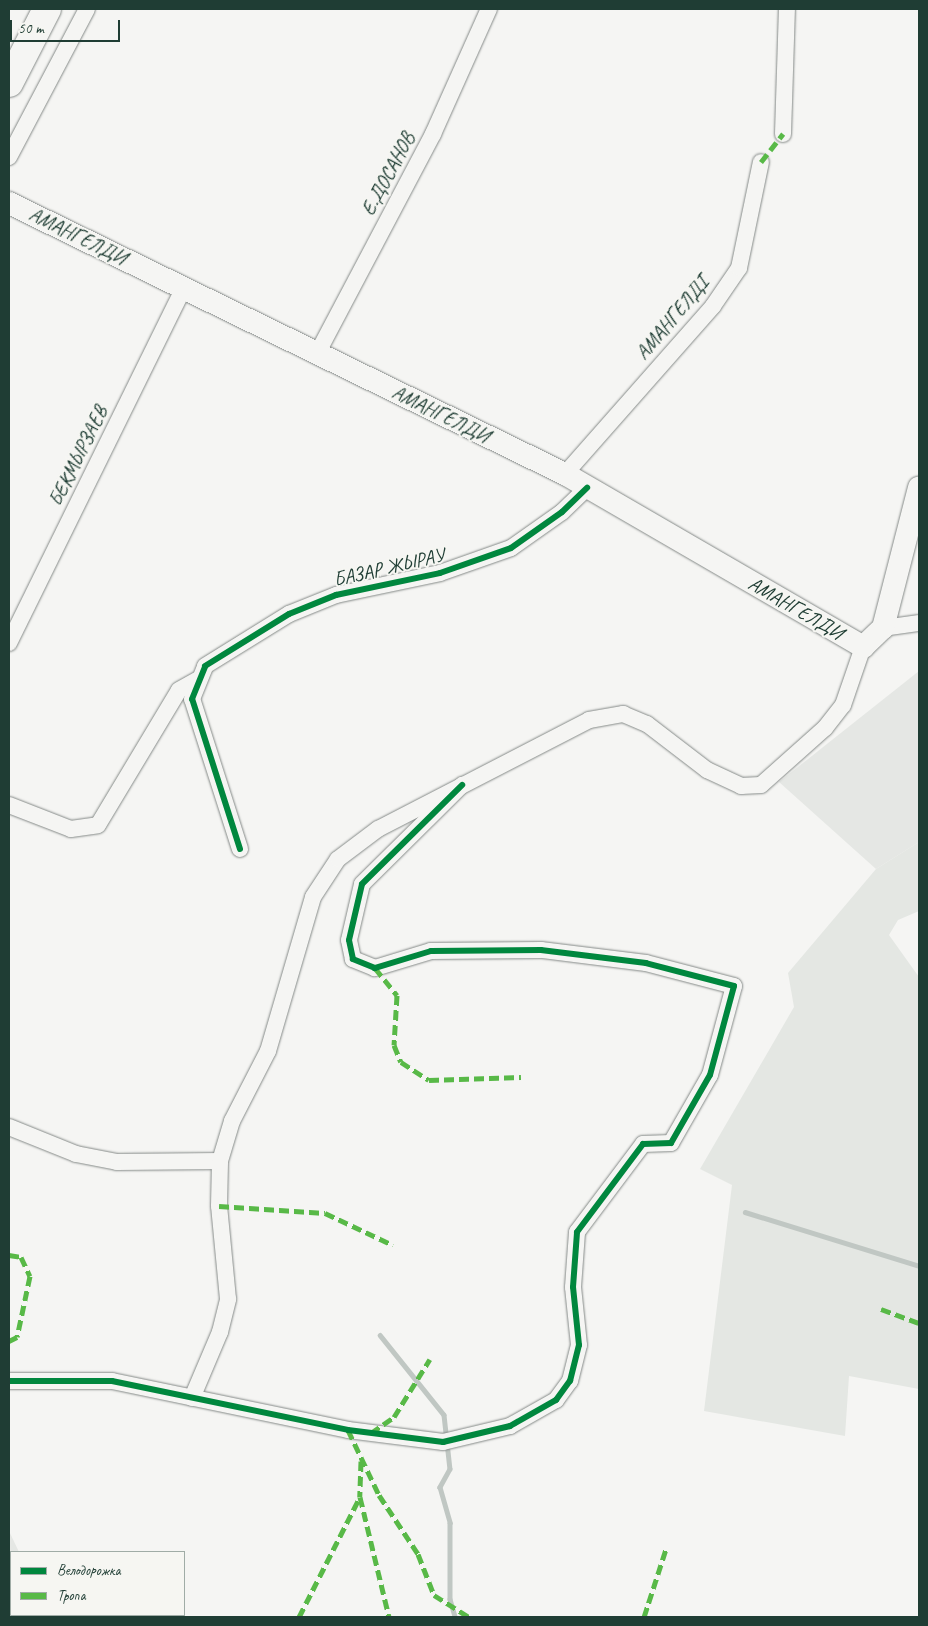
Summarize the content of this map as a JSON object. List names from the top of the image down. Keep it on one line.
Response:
{"streets":{"main road":["АМАНГЕЛДИ"],"street":["Е.ДОСАНОВ","АМАНГЕЛДІ","БЕКМЫРЗАЕВ","БАЗАР ЖЫРАУ"]},"crossings":[["Е.ДОСАНОВ","АМАНГЕЛДИ"],["АМАНГЕЛДИ","АМАНГЕЛДІ"],["АМАНГЕЛДИ","БЕКМЫРЗАЕВ"],["АМАНГЕЛДИ","БАЗАР ЖЫРАУ"]],"legend":["Велодорожка","Тропа"],"scale_bar":"50 m"}
